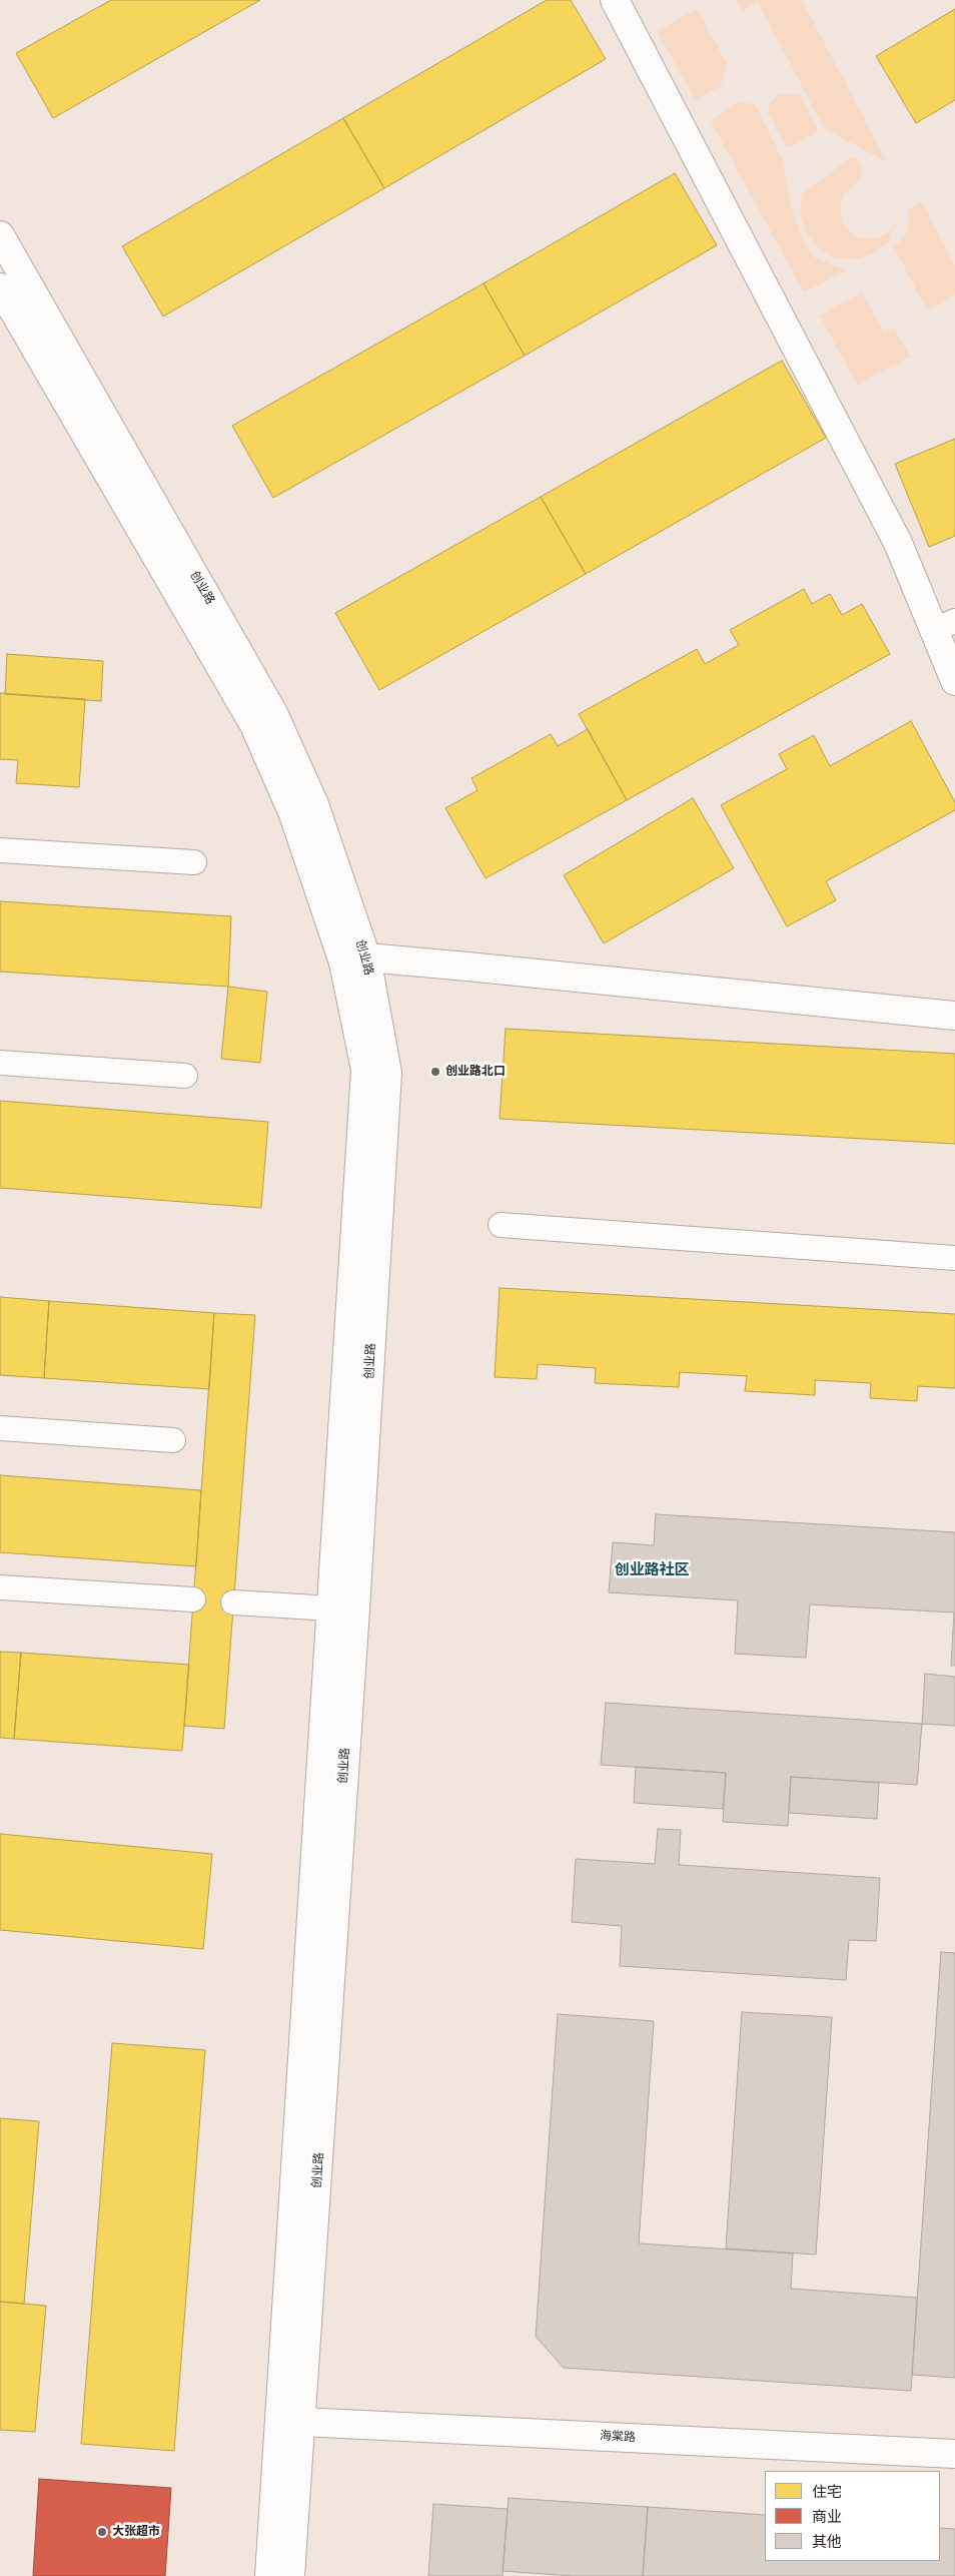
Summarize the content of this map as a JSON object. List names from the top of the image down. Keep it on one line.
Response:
{"streets":{"street":["创业路","海棠路"]},"crossings":[["创业路","海棠路"]],"districts":["创业路社区"],"places":["创业路北口","大张超市"],"legend":["住宅","商业","其他"]}
